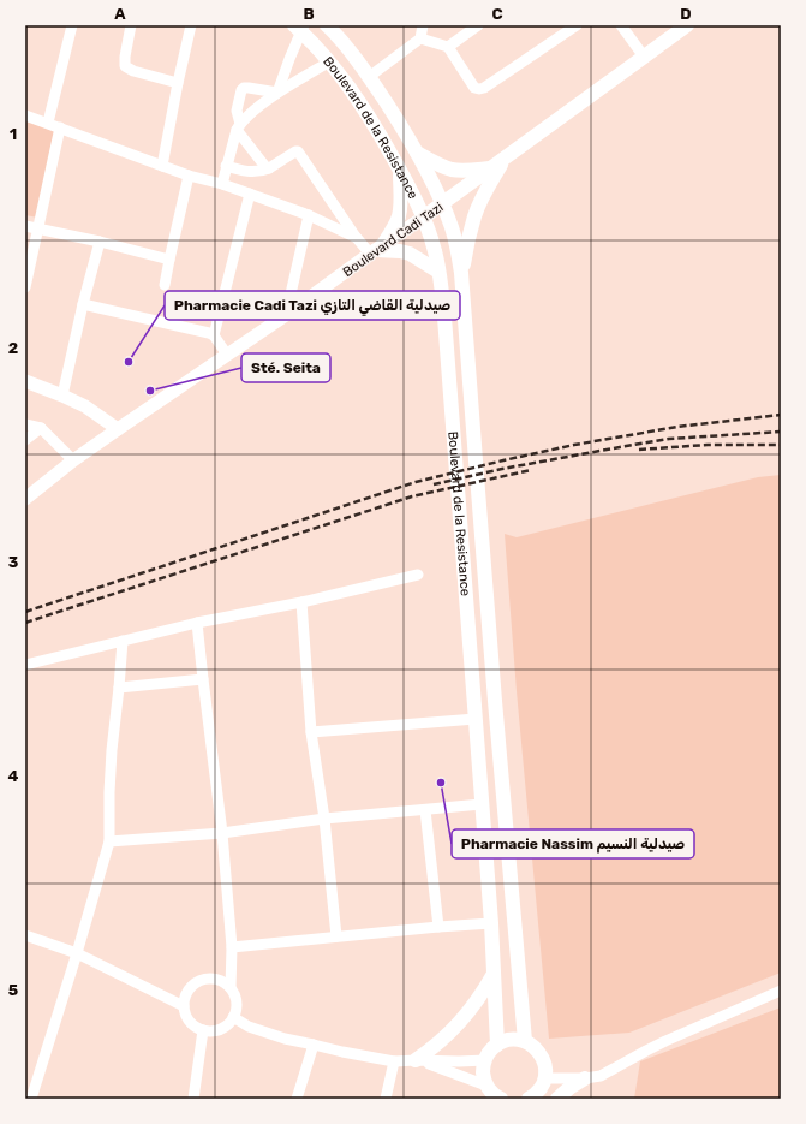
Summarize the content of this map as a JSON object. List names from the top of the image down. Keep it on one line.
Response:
{"streets":{"main road":["Boulevard de la Resistance","Boulevard Cadi Tazi"]},"crossings":[["Boulevard de la Resistance","Boulevard Cadi Tazi"]],"places":["Pharmacie Cadi Tazi صيدلية القاضي التازي","Sté. Seita","Pharmacie Nassim صيدلية النسيم"],"grid":{"columns":["A","B","C","D"],"rows":["1","2","3","4","5"]}}
